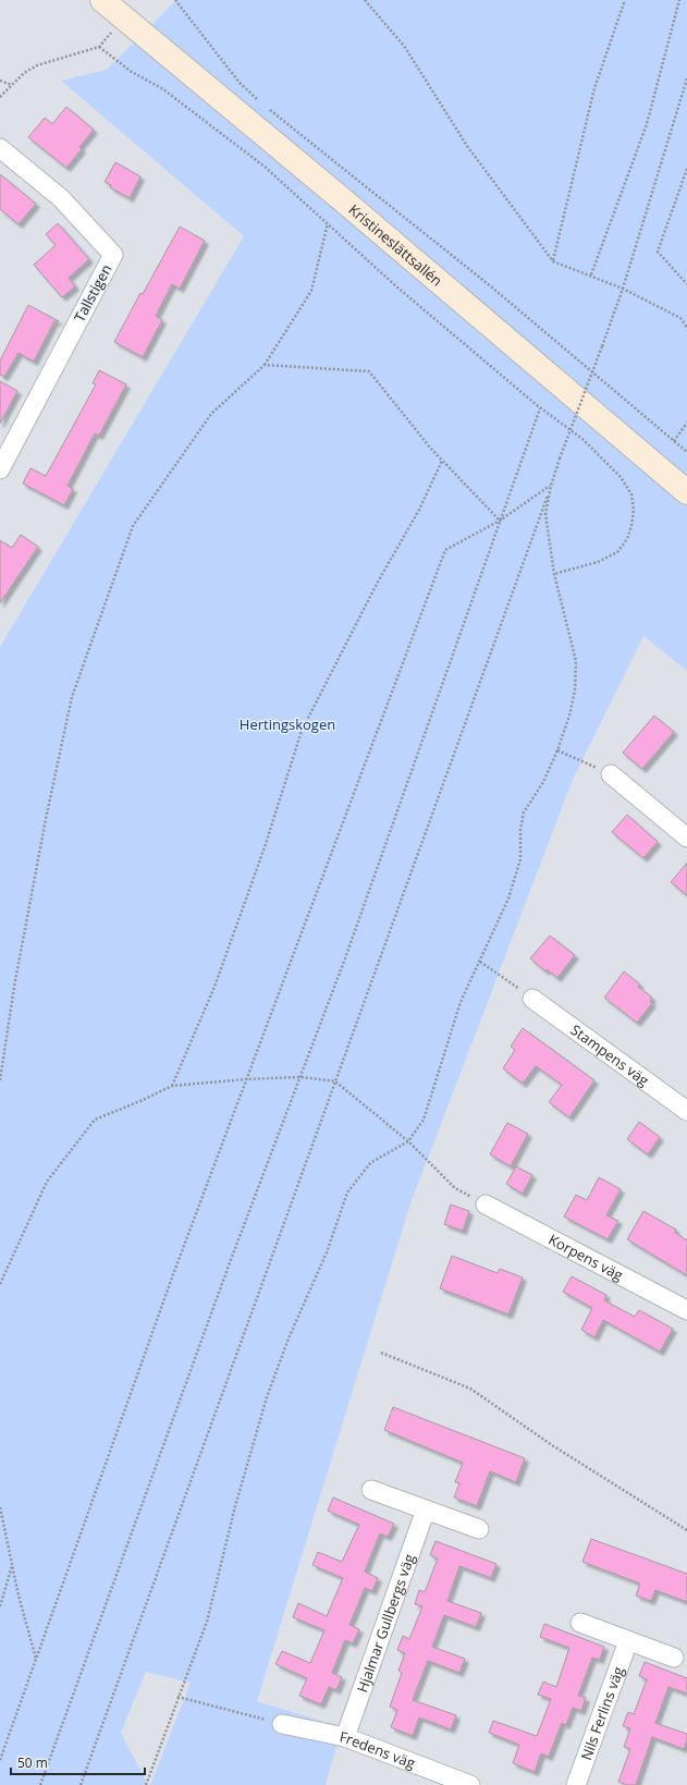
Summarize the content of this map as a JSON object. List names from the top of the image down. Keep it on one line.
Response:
{"streets":{"street":["Kristineslättsallén","Tallstigen","Stampens väg","Korpens väg","Hjalmar Gullbergs väg","Nils Ferlins väg","Fredens väg"]},"crossings":[["Hjalmar Gullbergs väg","Fredens väg"]],"parks":["Hertingskogen"],"scale_bar":"50 m"}
